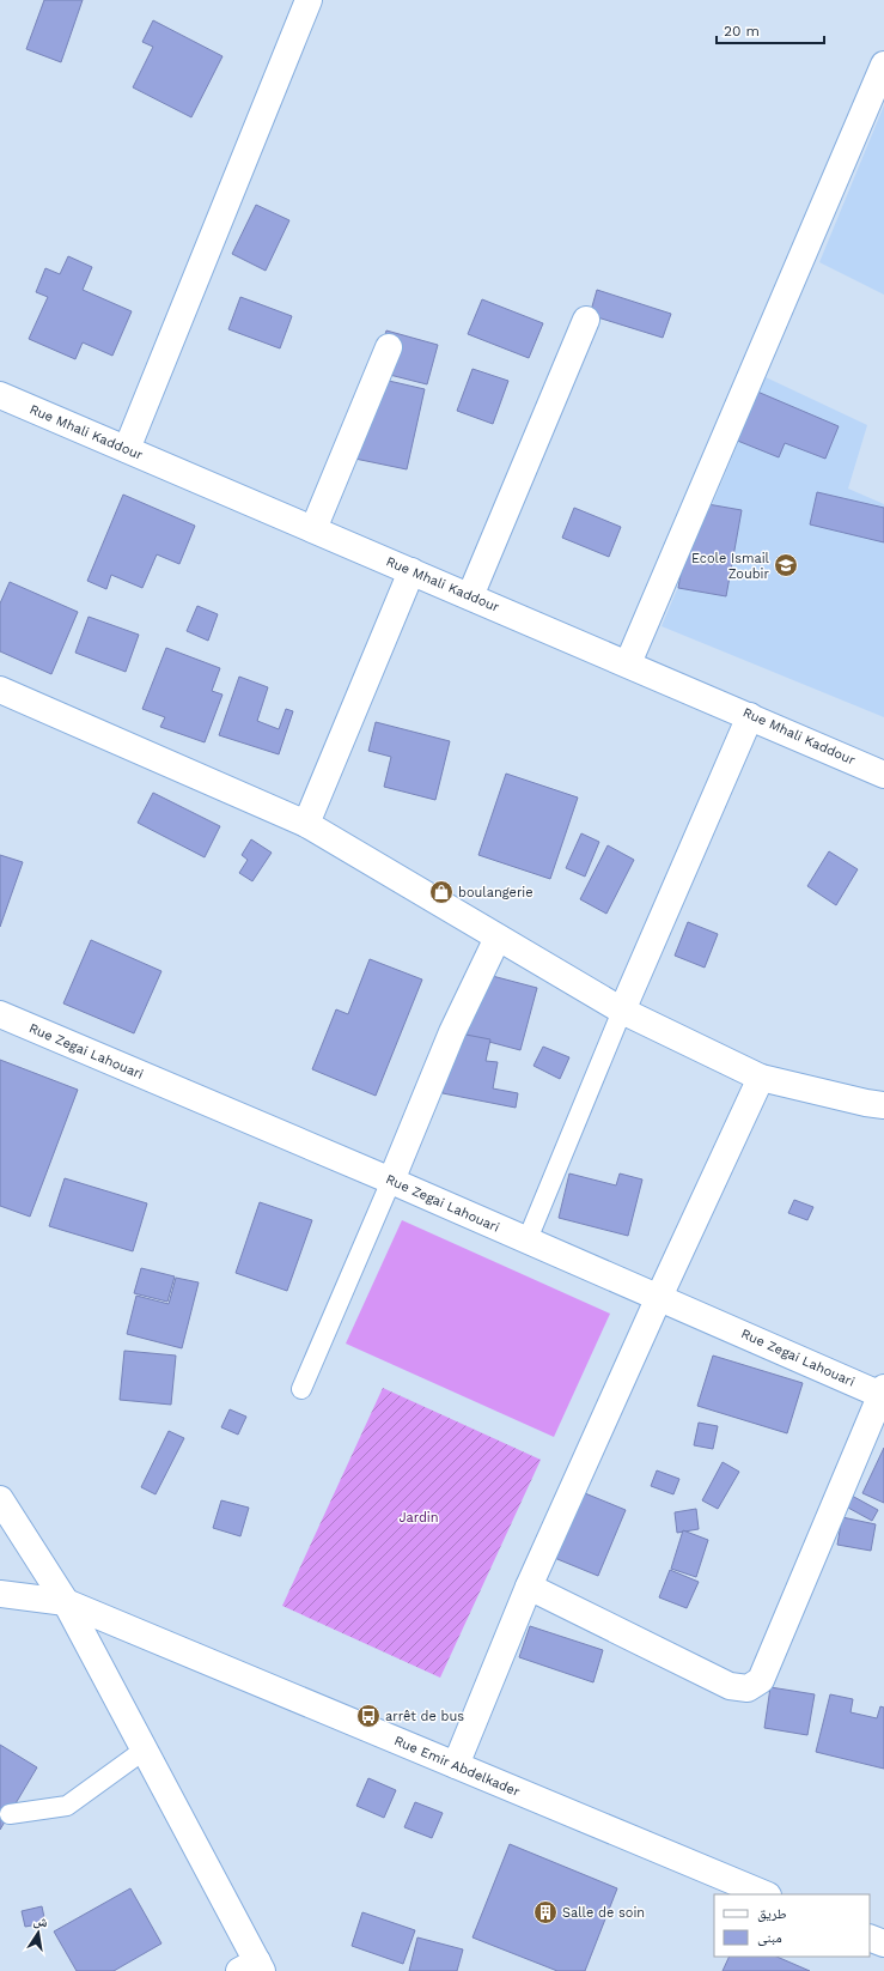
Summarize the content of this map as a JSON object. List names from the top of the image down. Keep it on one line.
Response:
{"streets":{"street":["Rue Mhali Kaddour","Rue Zegai Lahouari","Rue Emir Abdelkader"]},"parks":["Jardin"],"places":{"school or university":["Ecole Ismail Zoubir"],"shop":["boulangerie"],"bus stop":["arrêt de bus"],"building":["Salle de soin"]},"legend":["طريق","مبنى"],"scale_bar":"20 m","north":"top"}
